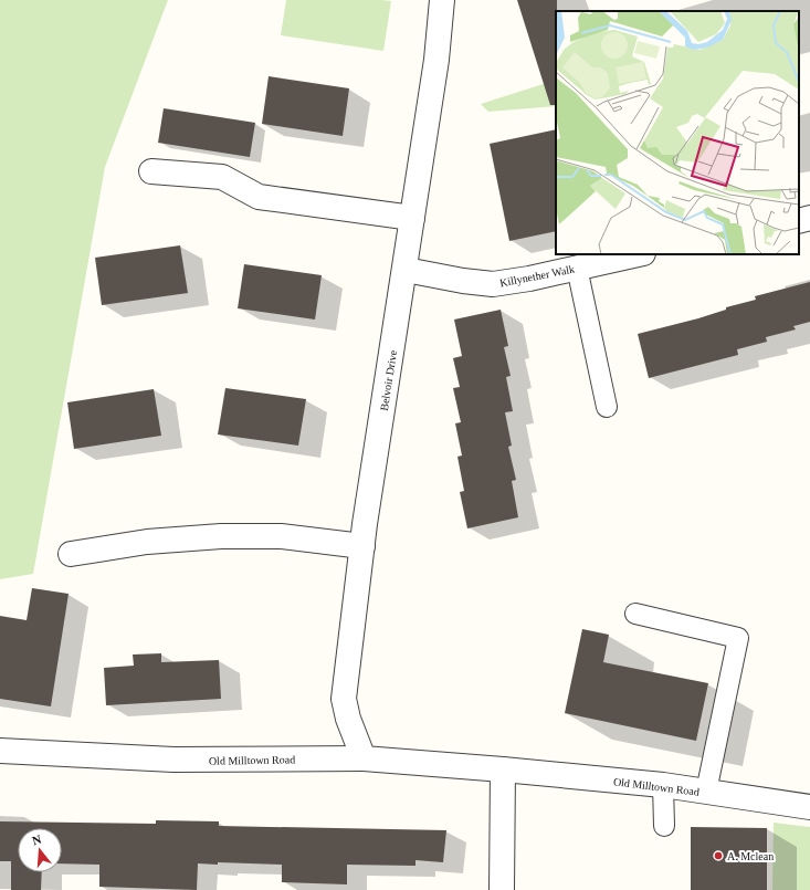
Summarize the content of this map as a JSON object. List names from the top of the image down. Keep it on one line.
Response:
{"streets":{"street":["Killynether Walk","Belvoir Drive","Old Milltown Road"]},"crossings":[["Killynether Walk","Belvoir Drive"],["Belvoir Drive","Old Milltown Road"]],"places":["A. Mclean"],"north":"top"}
